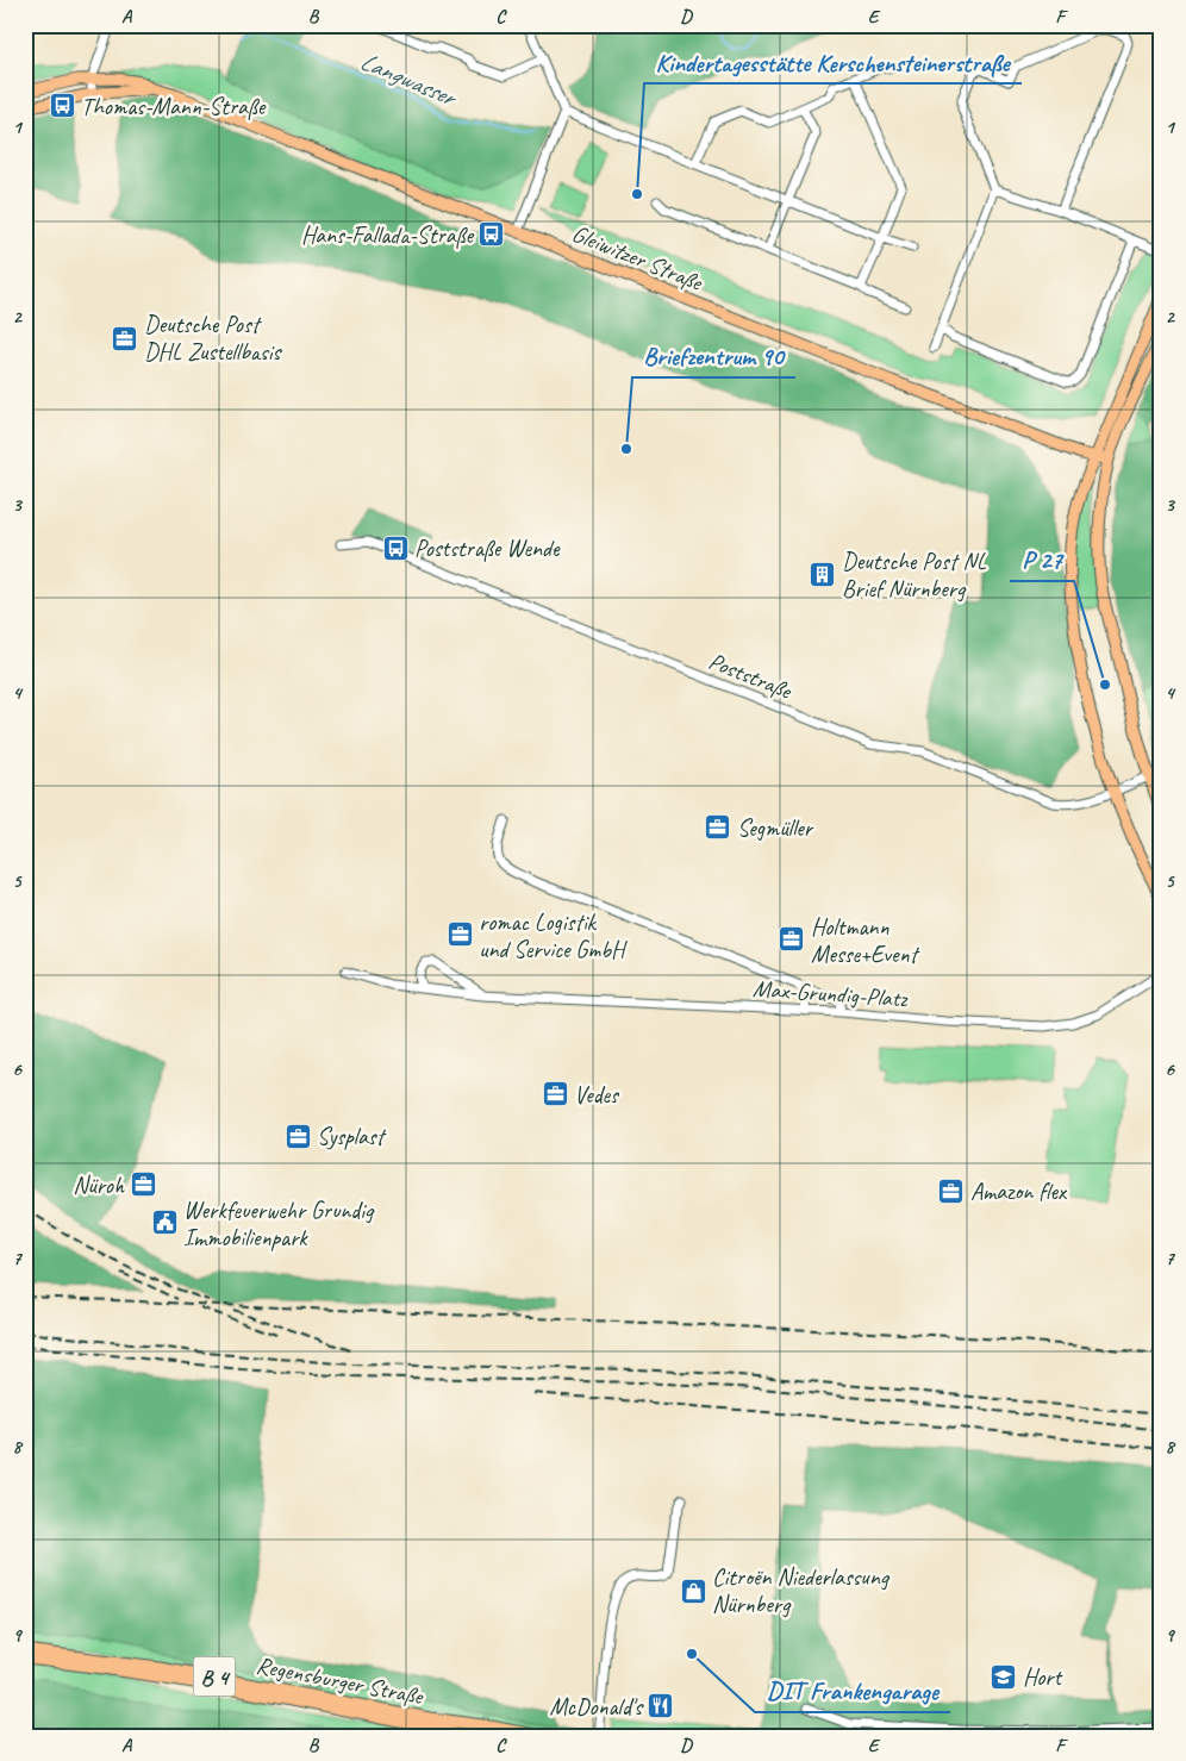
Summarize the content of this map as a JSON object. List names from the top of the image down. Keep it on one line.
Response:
{"streets":{"main road":["Gleiwitzer Straße","B 4","Regensburger Straße"],"street":["Poststraße","Max-Grundig-Platz"]},"water":["Langwasser"],"places":{"bus stop":["Thomas-Mann-Straße","Hans-Fallada-Straße","Poststraße Wende"],"other":["Kindertagesstätte Kerschensteinerstraße","Briefzentrum 90","P 27","DIT Frankengarage"],"office":["Deutsche Post DHL Zustellbasis","Segmüller","romac Logistik und Service GmbH","Holtmann Messe+Event","Vedes","Sysplast","Nüroh","Amazon flex"],"building":["Deutsche Post NL Brief Nürnberg"],"public building":["Werkfeuerwehr Grundig Immobilienpark"],"shop":["Citroën Niederlassung Nürnberg"],"school or university":["Hort"],"restaurant":["McDonald's"]},"grid":{"columns":["A","B","C","D","E","F"],"rows":["1","2","3","4","5","6","7","8","9"]}}
